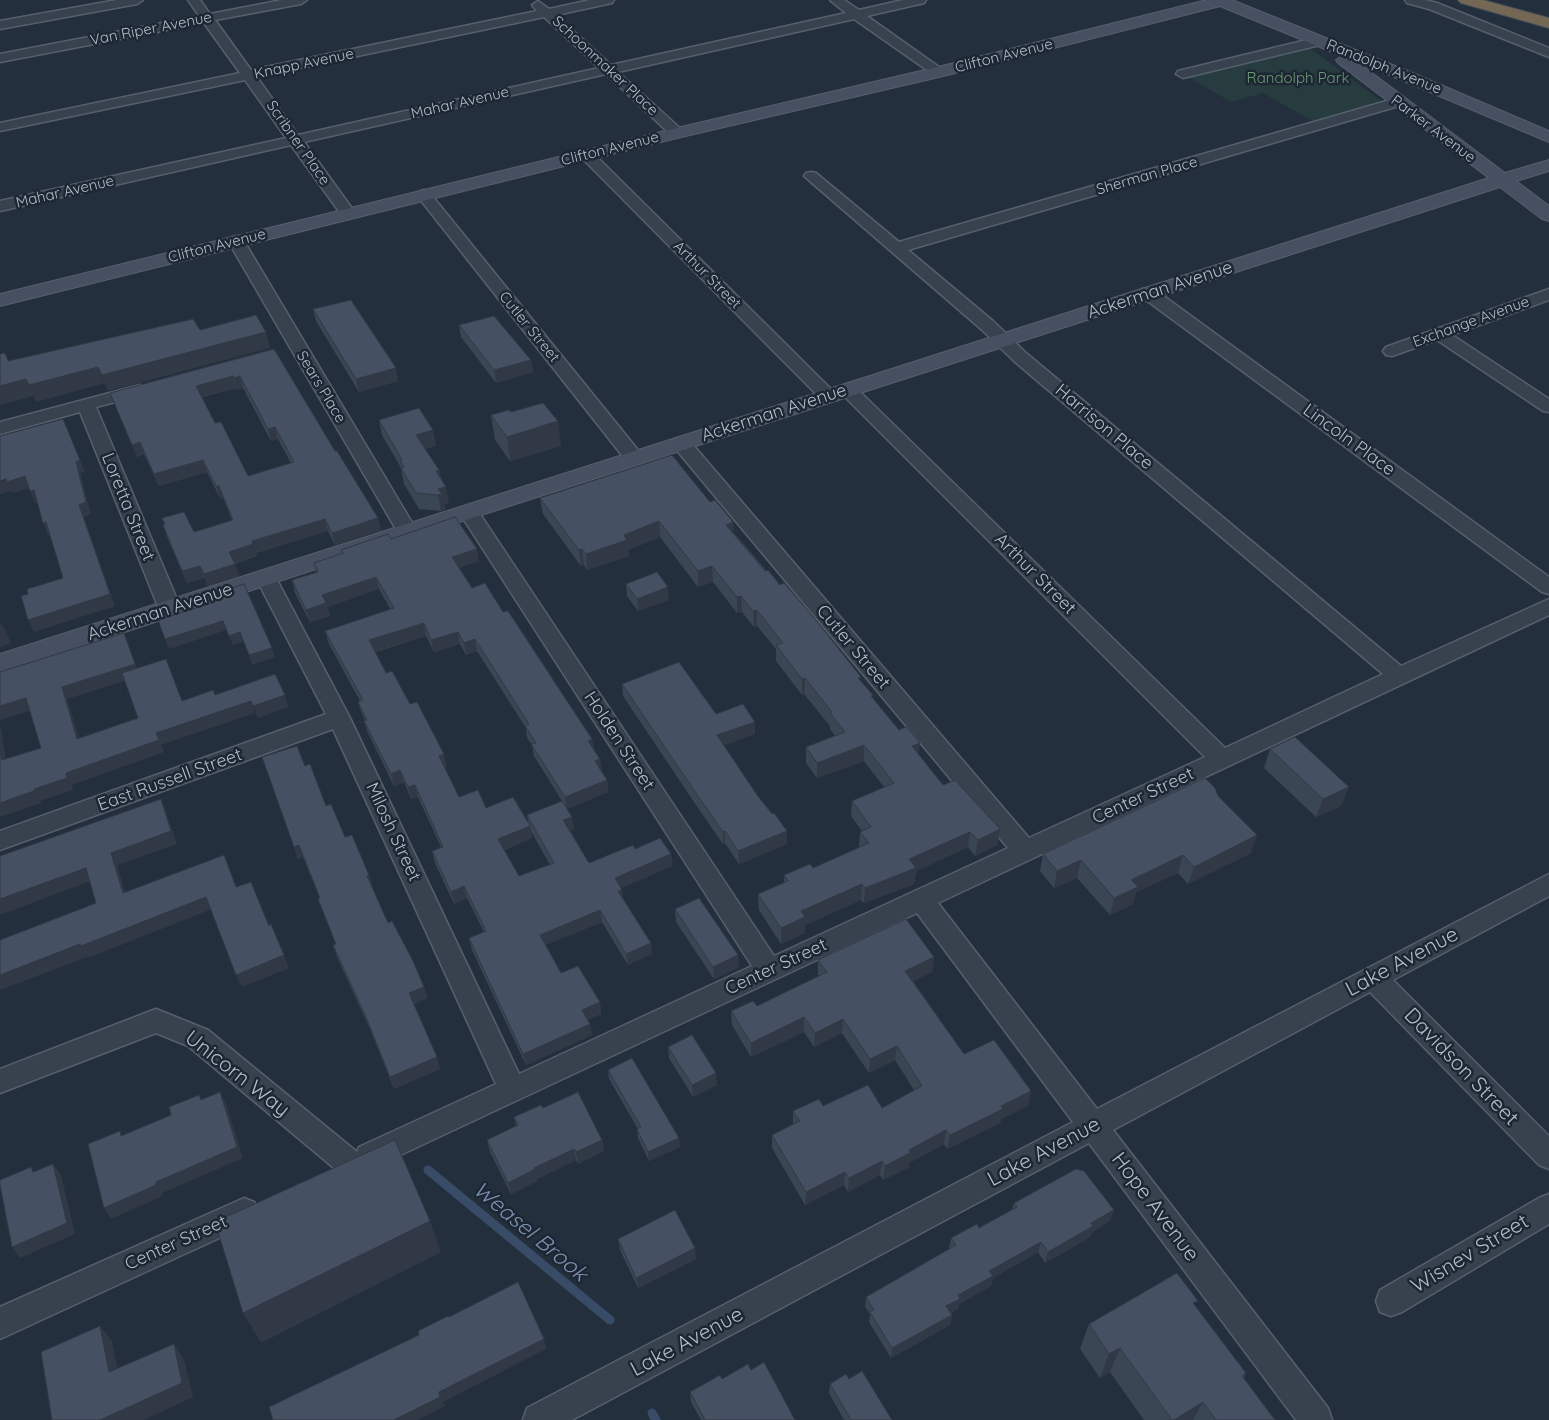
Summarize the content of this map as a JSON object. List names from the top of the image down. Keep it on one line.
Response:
{"streets":{"street":["Van Riper Avenue","Clifton Avenue","Knapp Avenue","Schoonmaker Place","Randolph Avenue","Mahar Avenue","Parker Avenue","Scribner Place","Sherman Place","Arthur Street","Ackerman Avenue","Exchange Avenue","Cutler Street","Sears Place","Harrison Place","Lincoln Place","Loretta Street","Holden Street","East Russell Street","Center Street","Milosh Street","Lake Avenue","Davidson Street","Unicorn Way","Hope Avenue","Wisnev Street"]},"crossings":[["Van Riper Avenue","Scribner Place"],["Clifton Avenue","Schoonmaker Place"],["Clifton Avenue","Randolph Avenue"],["Clifton Avenue","Scribner Place"],["Clifton Avenue","Arthur Street"],["Clifton Avenue","Cutler Street"],["Clifton Avenue","Sears Place"],["Knapp Avenue","Schoonmaker Place"],["Knapp Avenue","Scribner Place"],["Schoonmaker Place","Mahar Avenue"],["Randolph Avenue","Parker Avenue"],["Mahar Avenue","Scribner Place"],["Parker Avenue","Sherman Place"],["Parker Avenue","Ackerman Avenue"],["Sherman Place","Harrison Place"],["Arthur Street","Ackerman Avenue"],["Arthur Street","Center Street"],["Ackerman Avenue","Cutler Street"],["Ackerman Avenue","Sears Place"],["Ackerman Avenue","Harrison Place"],["Ackerman Avenue","Lincoln Place"],["Ackerman Avenue","Loretta Street"],["Ackerman Avenue","Holden Street"],["Ackerman Avenue","Milosh Street"],["Cutler Street","Center Street"],["Harrison Place","Center Street"],["Holden Street","Center Street"],["East Russell Street","Milosh Street"],["Center Street","Milosh Street"],["Center Street","Unicorn Way"],["Center Street","Hope Avenue"],["Lake Avenue","Davidson Street"],["Lake Avenue","Hope Avenue"]],"water":["Weasel Brook"],"parks":["Randolph Park"]}
